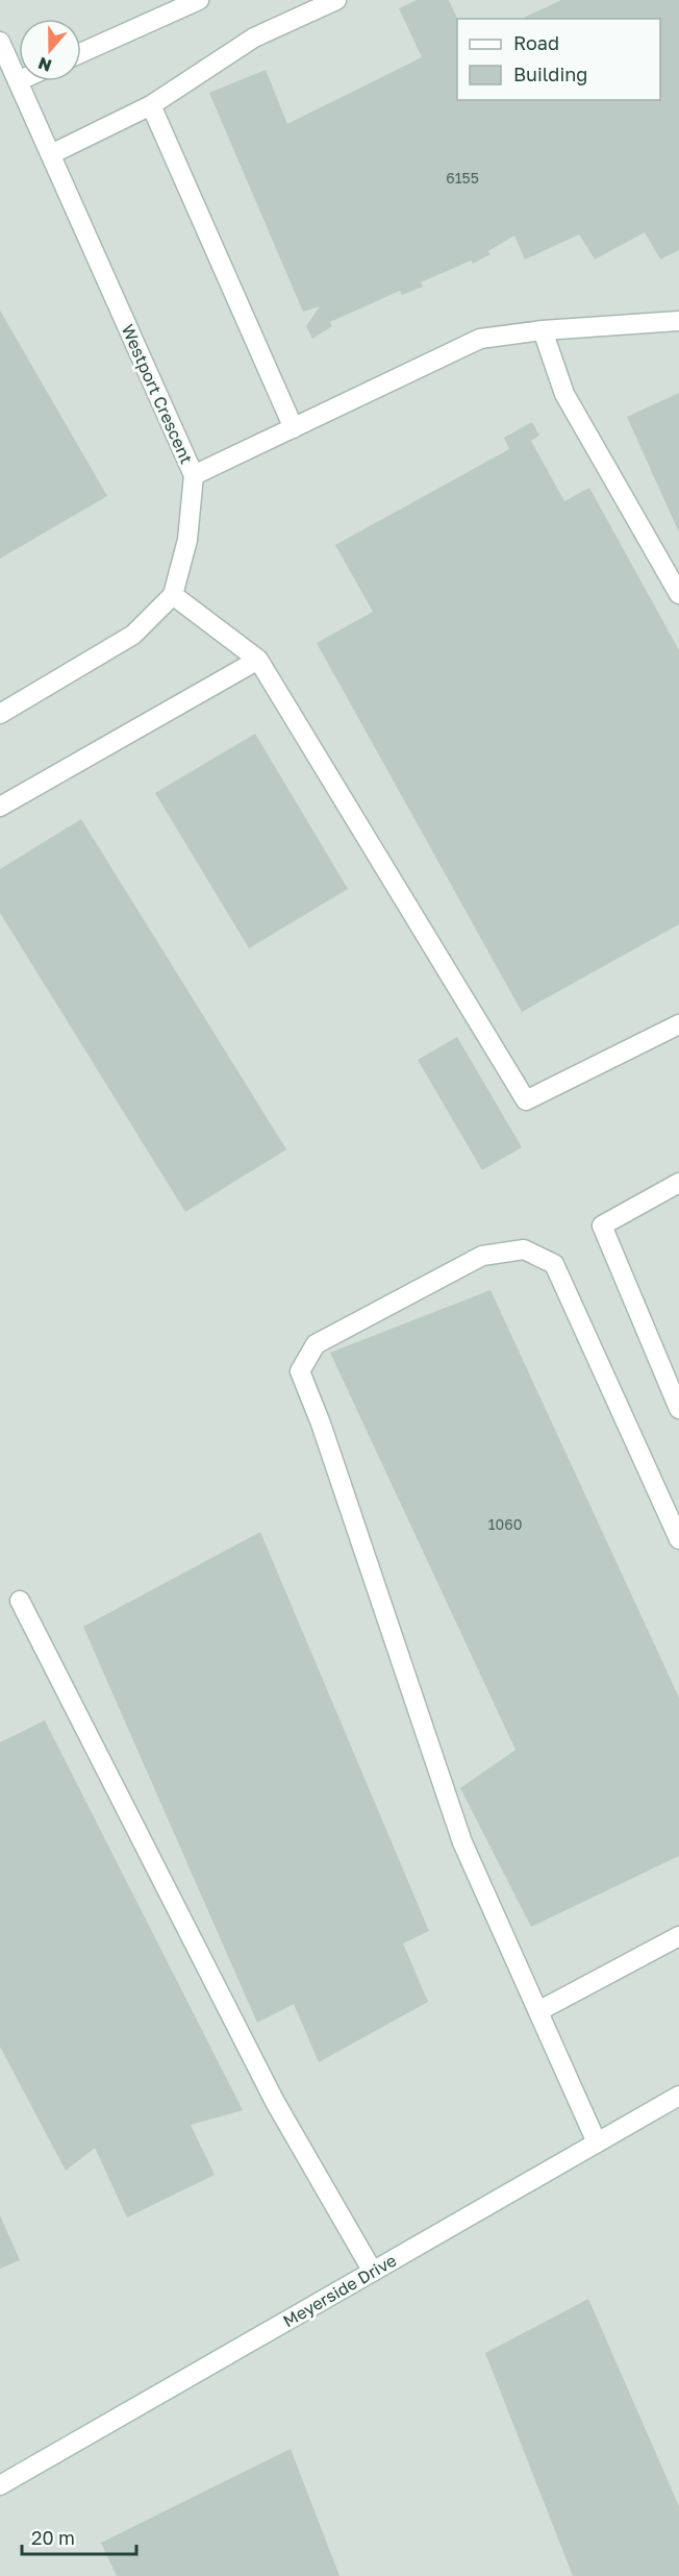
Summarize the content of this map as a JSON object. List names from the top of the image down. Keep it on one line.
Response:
{"streets":{"street":["Westport Crescent","Meyerside Drive"]},"house_numbers":["6155","1060"],"legend":["Road","Building"],"scale_bar":"20 m","north":"bottom"}
